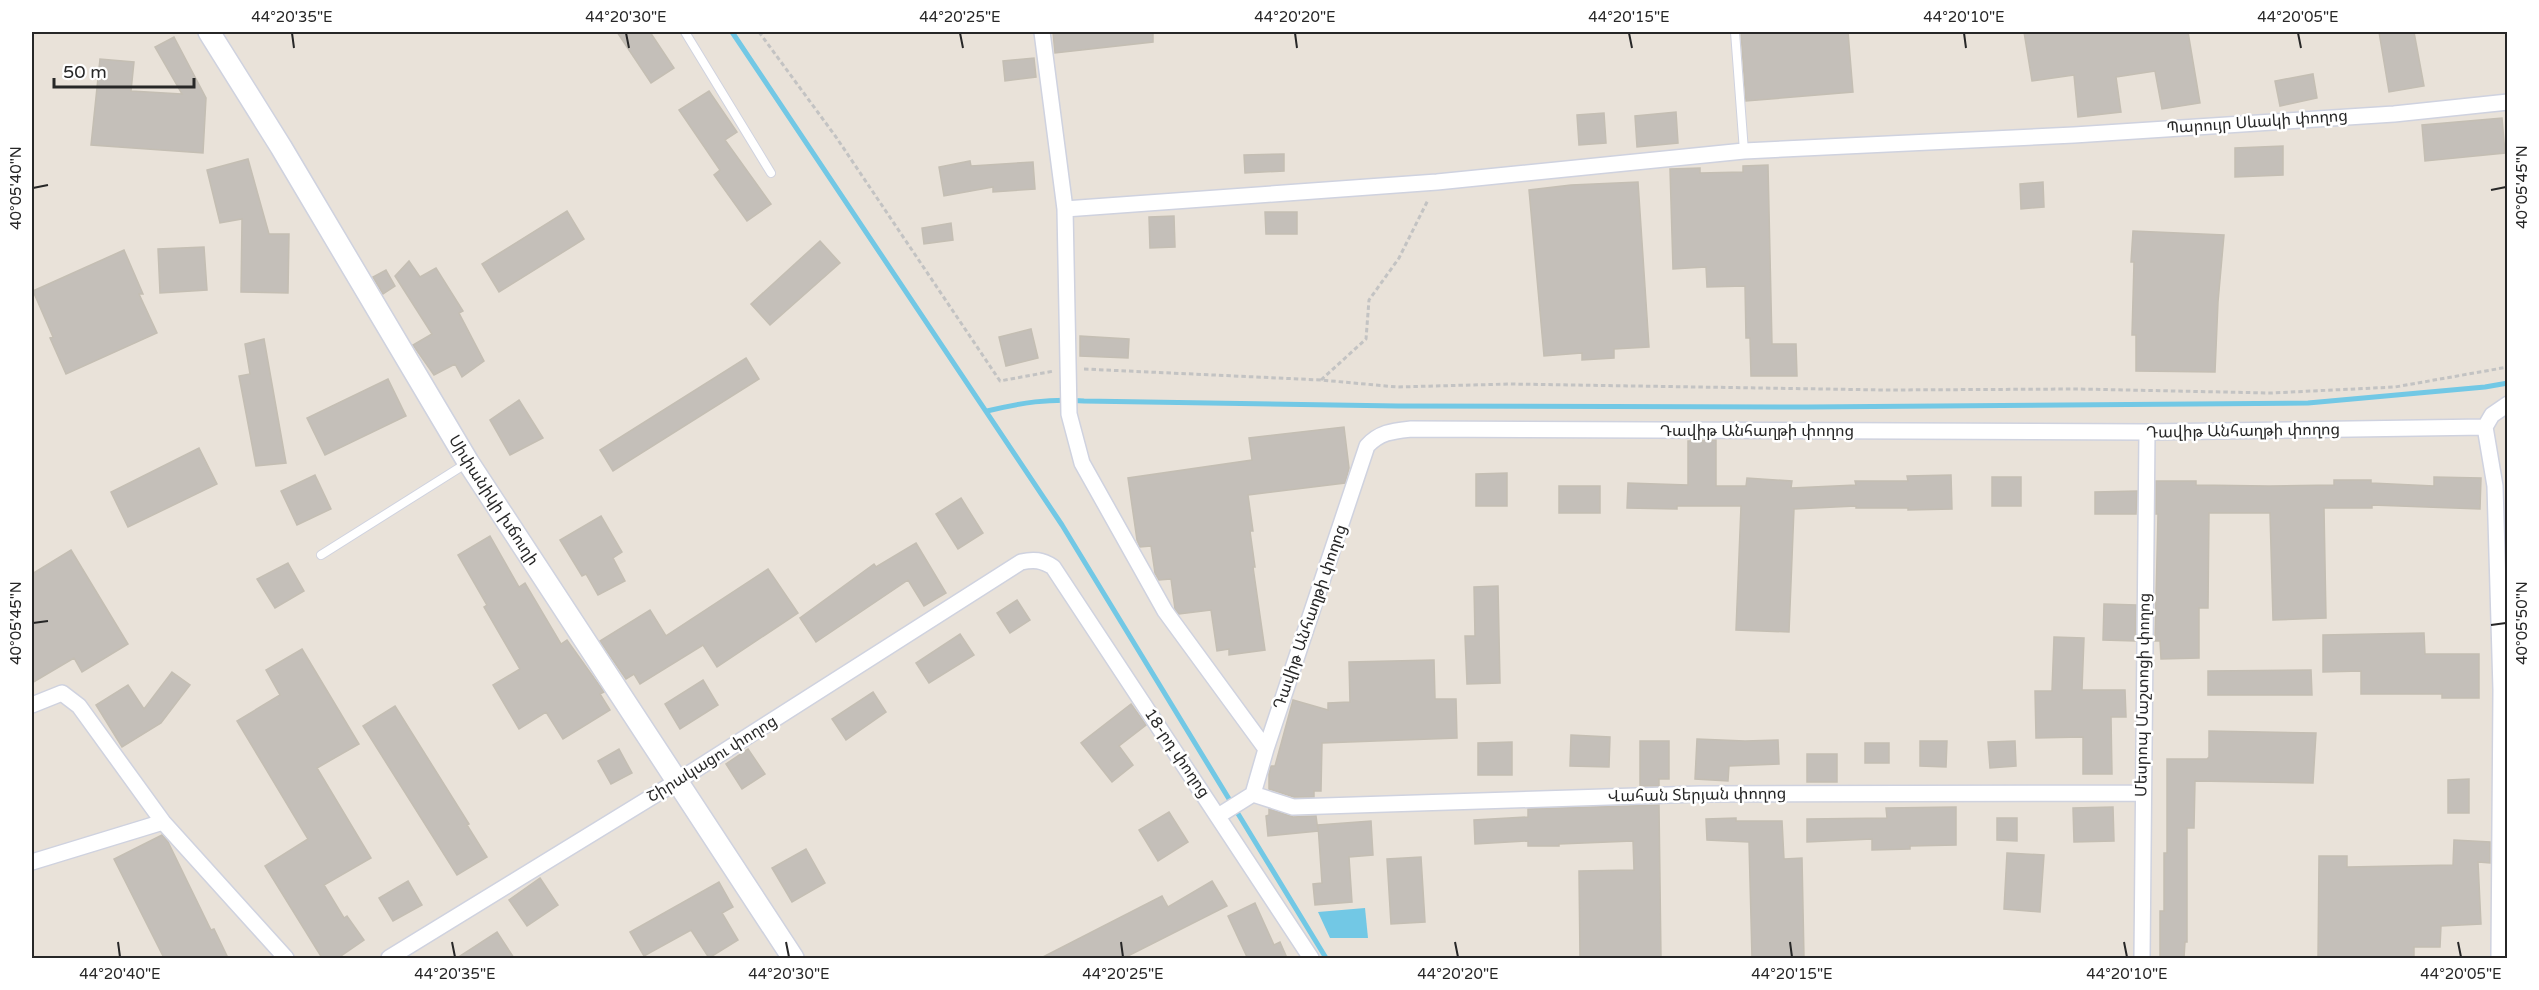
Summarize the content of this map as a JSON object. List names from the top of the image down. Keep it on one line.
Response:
{"streets":{"main road":["Սիփանիկի խճուղի"],"street":["Պարույր Սևակի փողոց","Դավիթ Անհաղթի փողոց","Մեսրոպ Մաշտոցի փողոց","18-րդ փողոց","Շիրակացու փողոց","Վահան Տերյան փողոց"]},"crossings":[["Դավիթ Անհաղթի փողոց","Մեսրոպ Մաշտոցի փողոց"],["Դավիթ Անհաղթի փողոց","Վահան Տերյան փողոց"],["Սիփանիկի խճուղի","Շիրակացու փողոց"],["Մեսրոպ Մաշտոցի փողոց","Վահան Տերյան փողոց"],["18-րդ փողոց","Շիրակացու փողոց"]],"scale_bar":"50 m","coordinates":["44°20'35\"E","44°20'30\"E","44°20'25\"E","44°20'20\"E","44°20'15\"E","44°20'10\"E","44°20'05\"E","40°05'45\"N","40°05'40\"N","40°05'50\"N","44°20'40\"E"]}
